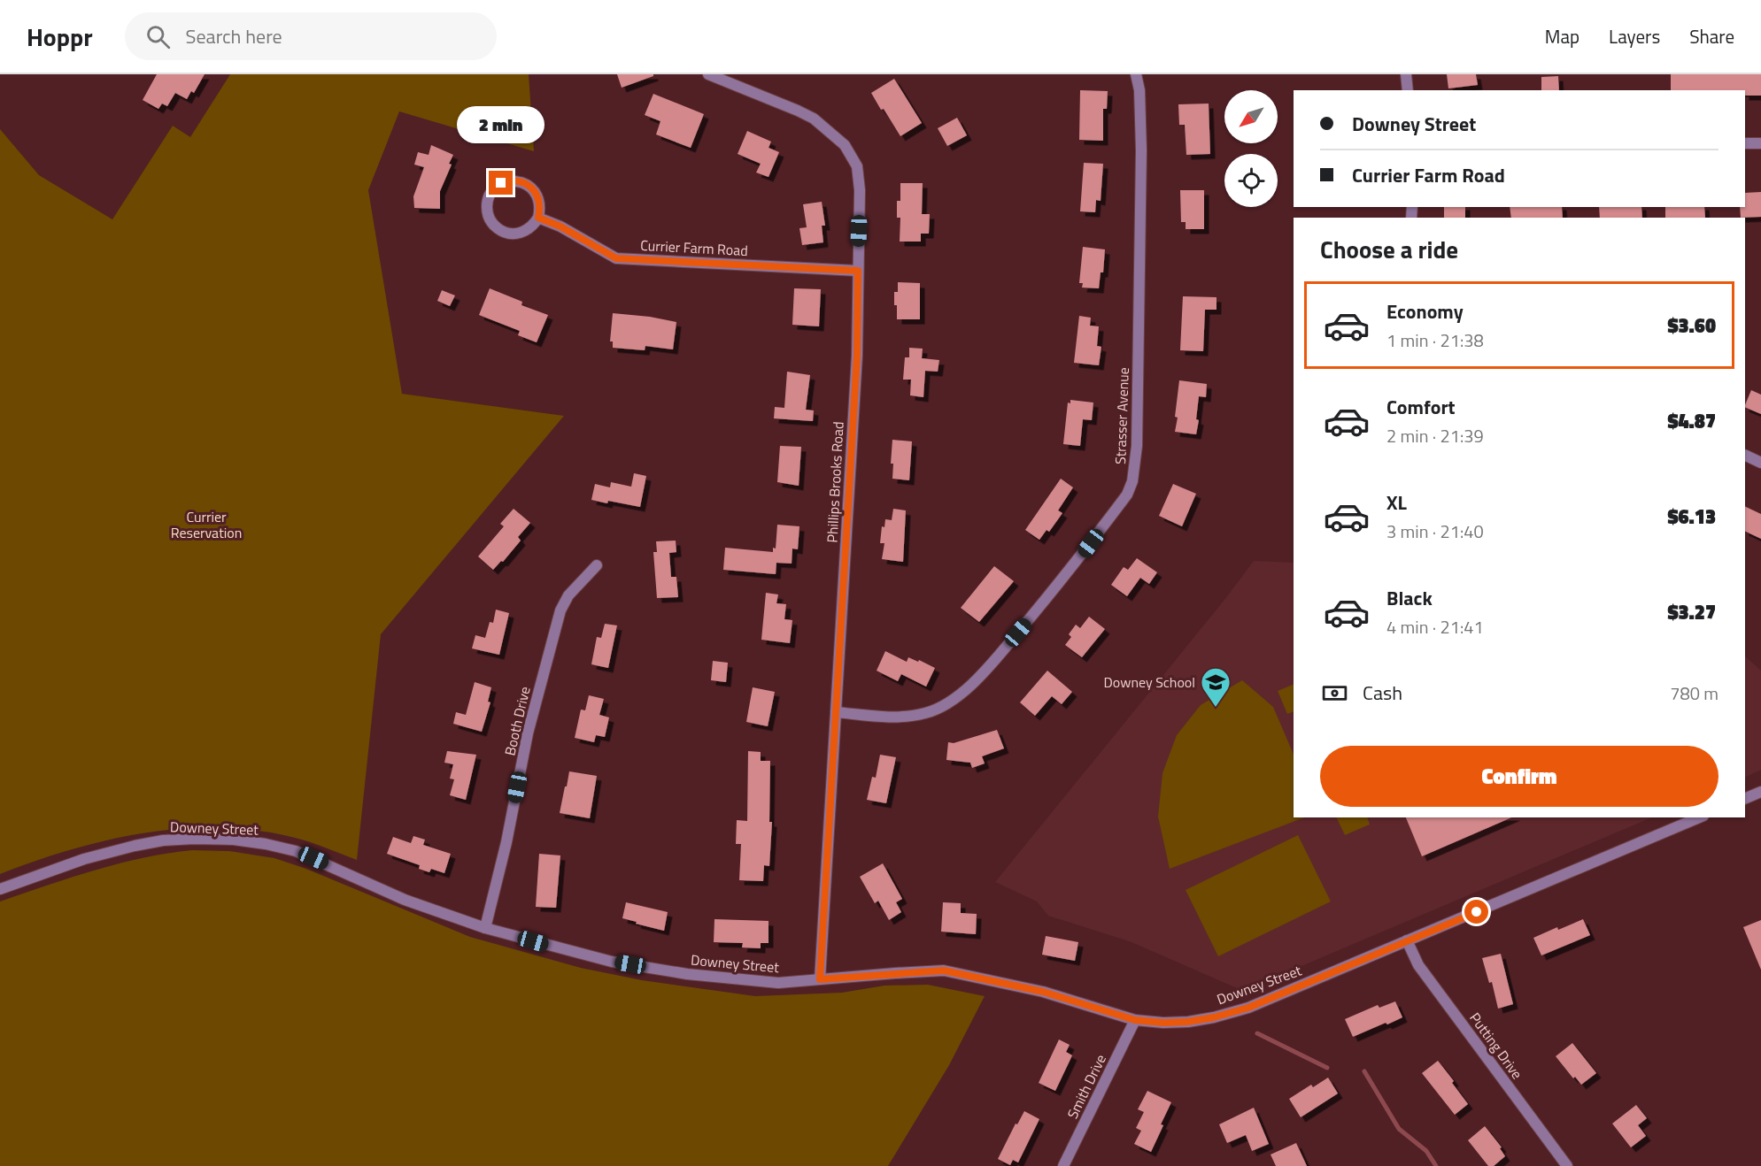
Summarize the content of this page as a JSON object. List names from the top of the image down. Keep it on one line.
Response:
{"streets":{"street":["Currier Farm Road","Strasser Avenue","Phillips Brooks Road","Booth Drive","Downey Street","Putting Drive","Smith Drive"]},"crossings":[["Currier Farm Road","Phillips Brooks Road"],["Strasser Avenue","Phillips Brooks Road"],["Phillips Brooks Road","Downey Street"],["Booth Drive","Downey Street"],["Downey Street","Putting Drive"],["Downey Street","Smith Drive"]],"parks":["Currier Reservation"],"places":{"school or university":["Downey School"]},"north":"bottom left","page":{"header":"Hoppr","search":"Search here","nav":["Map","Layers","Share"],"banner":["Downey Street","Currier Farm Road"],"bubble":"2 min","heading":"Choose a ride","list":[{"name":"Economy","note":"1 min · 21:38","value":"$3.60"},{"name":"Comfort","note":"2 min · 21:39","value":"$4.87"},{"name":"XL","note":"3 min · 21:40","value":"$6.13"},{"name":"Black","note":"4 min · 21:41","value":"$3.27"}],"pay":["Cash","780 m"],"buttons":"Confirm"}}
